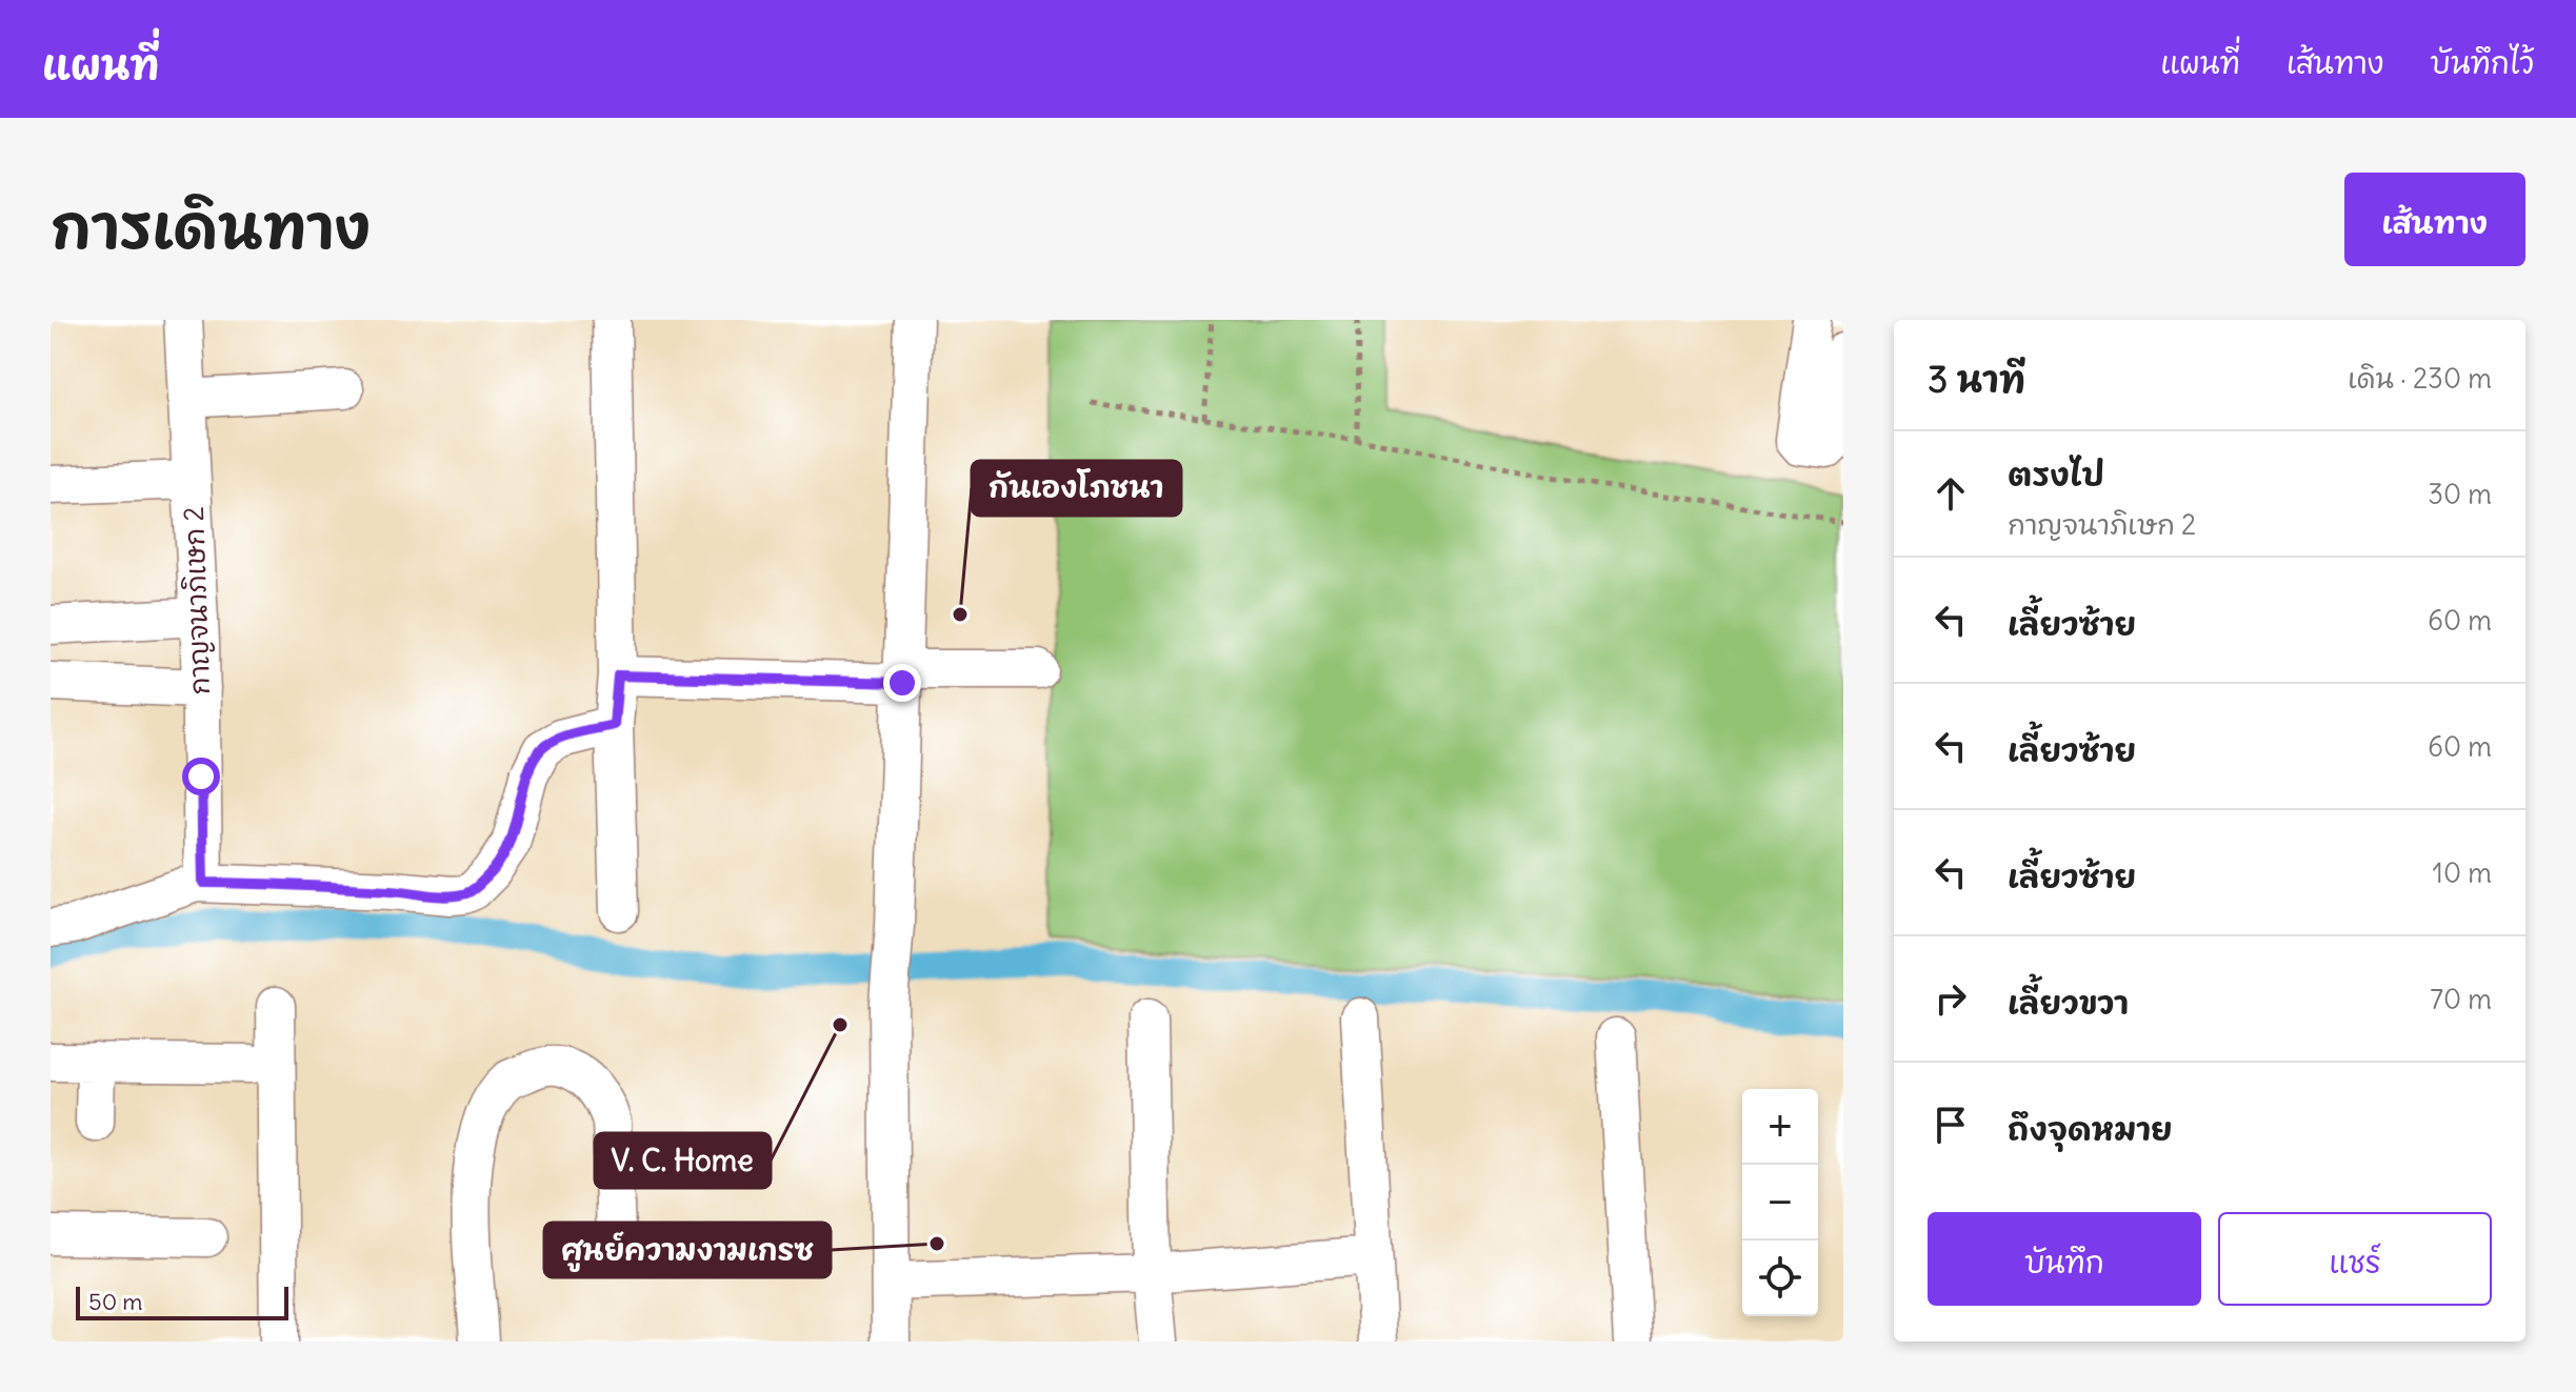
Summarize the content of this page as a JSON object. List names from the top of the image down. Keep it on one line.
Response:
{"streets":{"street":["กาญจนาภิเษก 2"]},"places":["กันเองโภชนา","V. C. Home","ศูนย์ความงามเกรซ"],"scale_bar":"50 m","page":{"header":"แผนที่","nav":["แผนที่","เส้นทาง","บันทึกไว้"],"title":"การเดินทาง","buttons":["เส้นทาง",["บันทึก","แชร์"]],"heading":["3 นาที","เดิน · 230 m"],"list":[["ตรงไป","กาญจนาภิเษก 2","30 m"],["เลี้ยวซ้าย","60 m"],["เลี้ยวซ้าย","60 m"],["เลี้ยวซ้าย","10 m"],["เลี้ยวขวา","70 m"],"ถึงจุดหมาย"],"map_buttons":["+","−"],"scale":"50 m"}}
